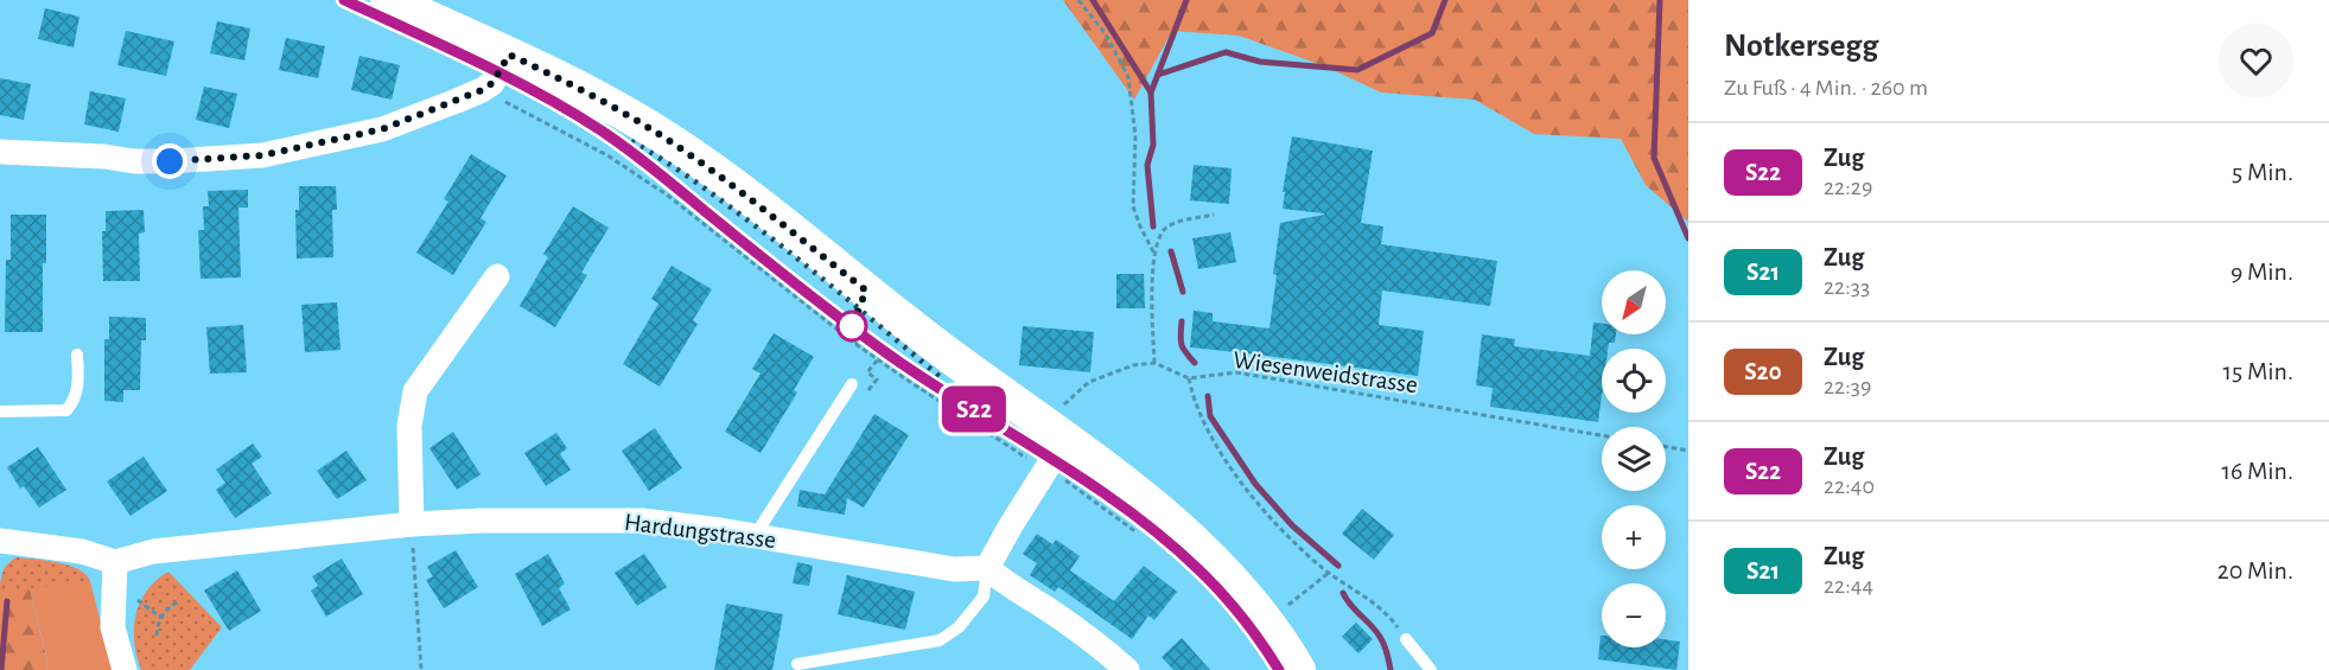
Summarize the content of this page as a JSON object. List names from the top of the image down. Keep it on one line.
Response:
{"streets":{"street":["Hardungstrasse"],"path":["Wiesenweidstrasse"]},"north":"bottom left","page":{"on_map":"S22","heading":["Notkersegg","Zu Fuß · 4 Min. · 260 m"],"list":[{"mark":"S22","name":"Zug","note":"22:29","value":"5 Min."},{"mark":"S21","name":"Zug","note":"22:33","value":"9 Min."},{"mark":"S20","name":"Zug","note":"22:39","value":"15 Min."},{"mark":"S22","name":"Zug","note":"22:40","value":"16 Min."},{"mark":"S21","name":"Zug","note":"22:44","value":"20 Min."}],"map_buttons":["+","−"]}}
